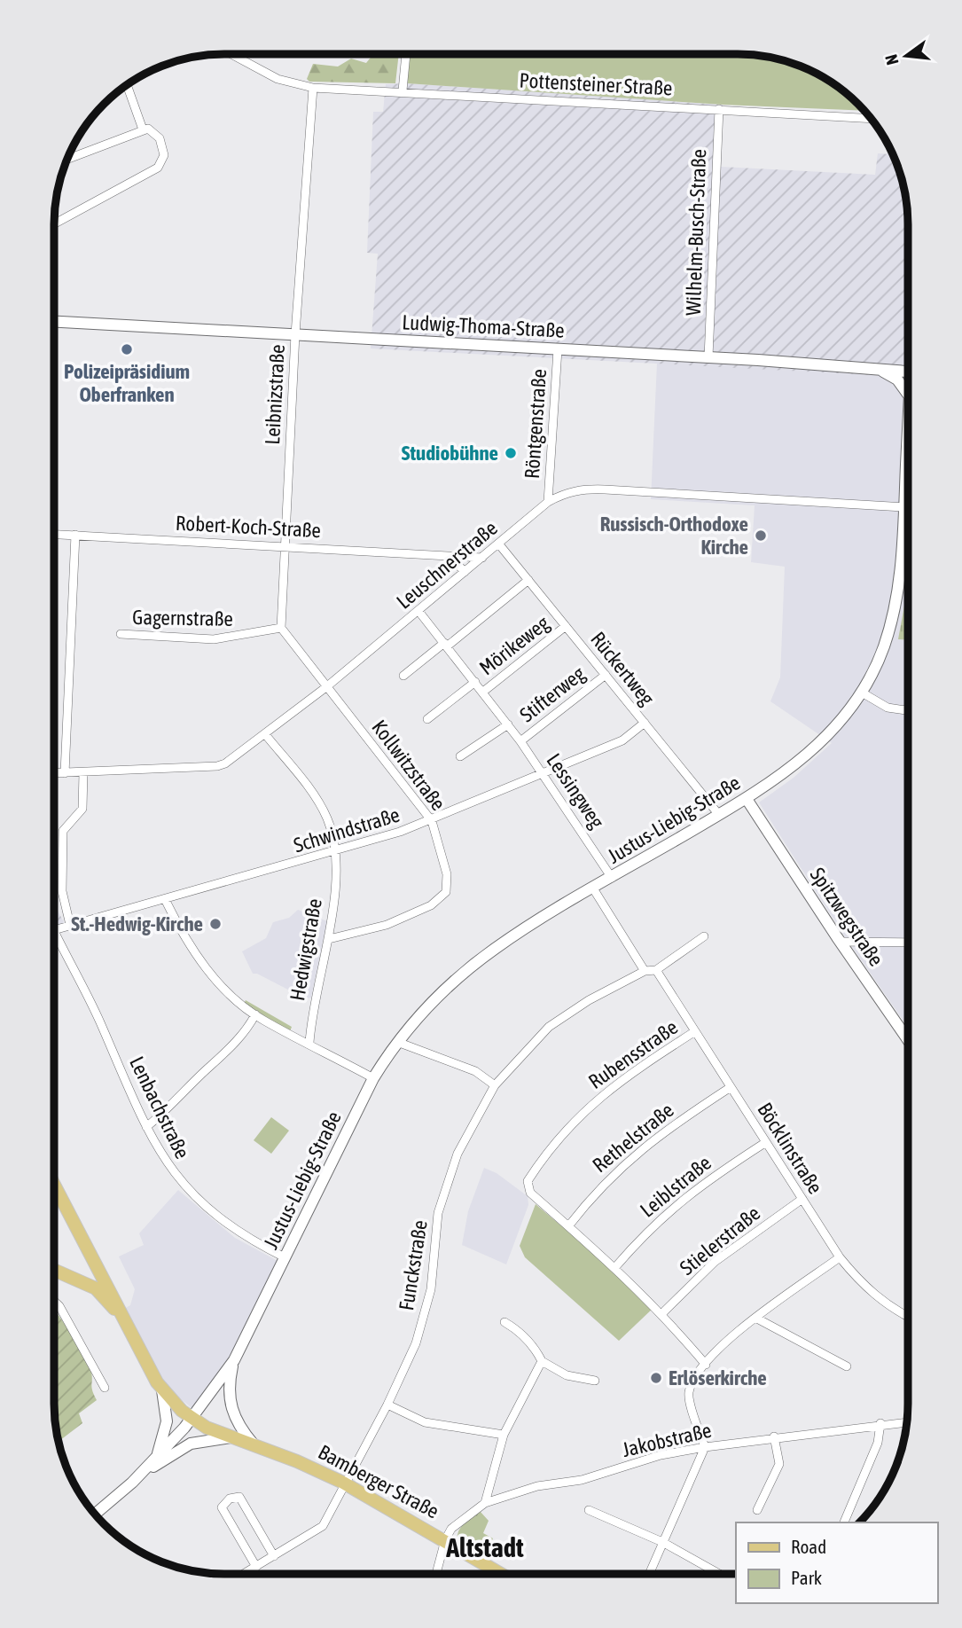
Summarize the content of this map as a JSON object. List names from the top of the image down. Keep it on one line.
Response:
{"streets":{"main road":["Ludwig-Thoma-Straße","Justus-Liebig-Straße","Spitzwegstraße","Bamberger Straße"],"street":["Pottensteiner Straße","Wilhelm-Busch-Straße","Leibnizstraße","Röntgenstraße","Robert-Koch-Straße","Leuschnerstraße","Gagernstraße","Mörikeweg","Rückertweg","Stifterweg","Kollwitzstraße","Lessingweg","Schwindstraße","Hedwigstraße","Rubensstraße","Lenbachstraße","Rethelstraße","Böcklinstraße","Leiblstraße","Stielerstraße","Funckstraße","Jakobstraße"]},"crossings":[["Pottensteiner Straße","Wilhelm-Busch-Straße"],["Pottensteiner Straße","Leibnizstraße"],["Wilhelm-Busch-Straße","Ludwig-Thoma-Straße"],["Ludwig-Thoma-Straße","Leibnizstraße"],["Ludwig-Thoma-Straße","Röntgenstraße"],["Leibnizstraße","Robert-Koch-Straße"],["Leibnizstraße","Gagernstraße"],["Röntgenstraße","Leuschnerstraße"],["Robert-Koch-Straße","Leuschnerstraße"],["Leuschnerstraße","Rückertweg"],["Leuschnerstraße","Kollwitzstraße"],["Leuschnerstraße","Lessingweg"],["Leuschnerstraße","Justus-Liebig-Straße"],["Leuschnerstraße","Hedwigstraße"],["Mörikeweg","Rückertweg"],["Mörikeweg","Lessingweg"],["Rückertweg","Stifterweg"],["Rückertweg","Justus-Liebig-Straße"],["Rückertweg","Schwindstraße"],["Stifterweg","Lessingweg"],["Kollwitzstraße","Schwindstraße"],["Kollwitzstraße","Hedwigstraße"],["Lessingweg","Justus-Liebig-Straße"],["Lessingweg","Schwindstraße"],["Justus-Liebig-Straße","Spitzwegstraße"],["Justus-Liebig-Straße","Lenbachstraße"],["Schwindstraße","Hedwigstraße"],["Rubensstraße","Rethelstraße"],["Rubensstraße","Böcklinstraße"],["Rethelstraße","Böcklinstraße"],["Böcklinstraße","Leiblstraße"],["Böcklinstraße","Stielerstraße"],["Funckstraße","Bamberger Straße"],["Jakobstraße","Bamberger Straße"]],"districts":["Altstadt"],"places":["Polizeipräsidium Oberfranken","Studiobühne","Russisch-Orthodoxe Kirche","St.-Hedwig-Kirche","Erlöserkirche"],"legend":["Road","Park"],"north":"left"}
